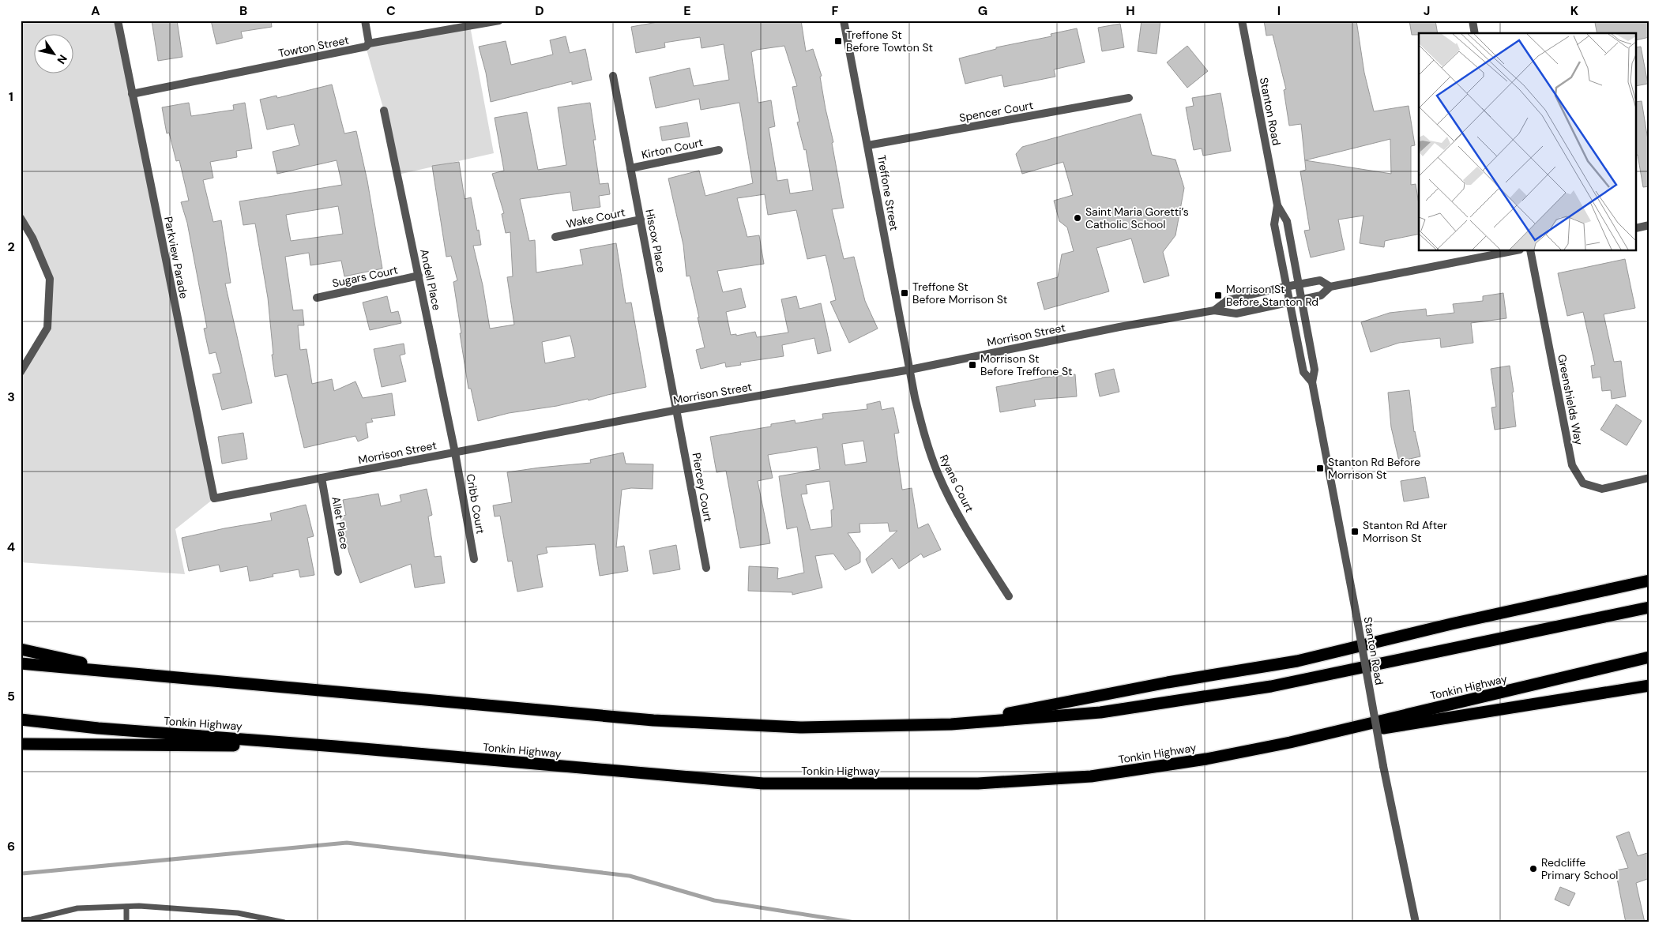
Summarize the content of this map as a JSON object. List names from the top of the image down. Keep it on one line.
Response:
{"streets":{"highway":["Tonkin Highway"],"street":["Towton Street","Spencer Court","Stanton Road","Kirton Court","Treffone Street","Wake Court","Hiscox Place","Parkview Parade","Sugars Court","Andell Place","Morrison Street","Greenshields Way","Ryans Court","Piercey Court","Cribb Court","Allet Place"]},"crossings":[["Towton Street","Parkview Parade"],["Spencer Court","Treffone Street"],["Stanton Road","Morrison Street"],["Kirton Court","Hiscox Place"],["Treffone Street","Morrison Street"],["Treffone Street","Ryans Court"],["Wake Court","Hiscox Place"],["Hiscox Place","Morrison Street"],["Hiscox Place","Piercey Court"],["Parkview Parade","Morrison Street"],["Sugars Court","Andell Place"],["Andell Place","Morrison Street"],["Andell Place","Cribb Court"],["Morrison Street","Ryans Court"],["Morrison Street","Piercey Court"],["Morrison Street","Cribb Court"],["Morrison Street","Allet Place"]],"places":{"transit":["Treffone St Before Towton St","Treffone St Before Morrison St","Morrison St Before Stanton Rd","Morrison St Before Treffone St","Stanton Rd Before Morrison St","Stanton Rd After Morrison St"],"other":["Saint Maria Goretti’s Catholic School","Redcliffe Primary School"]},"north":"bottom right","grid":{"columns":["A","B","C","D","E","F","G","H","I","J","K"],"rows":["1","2","3","4","5","6"]}}
